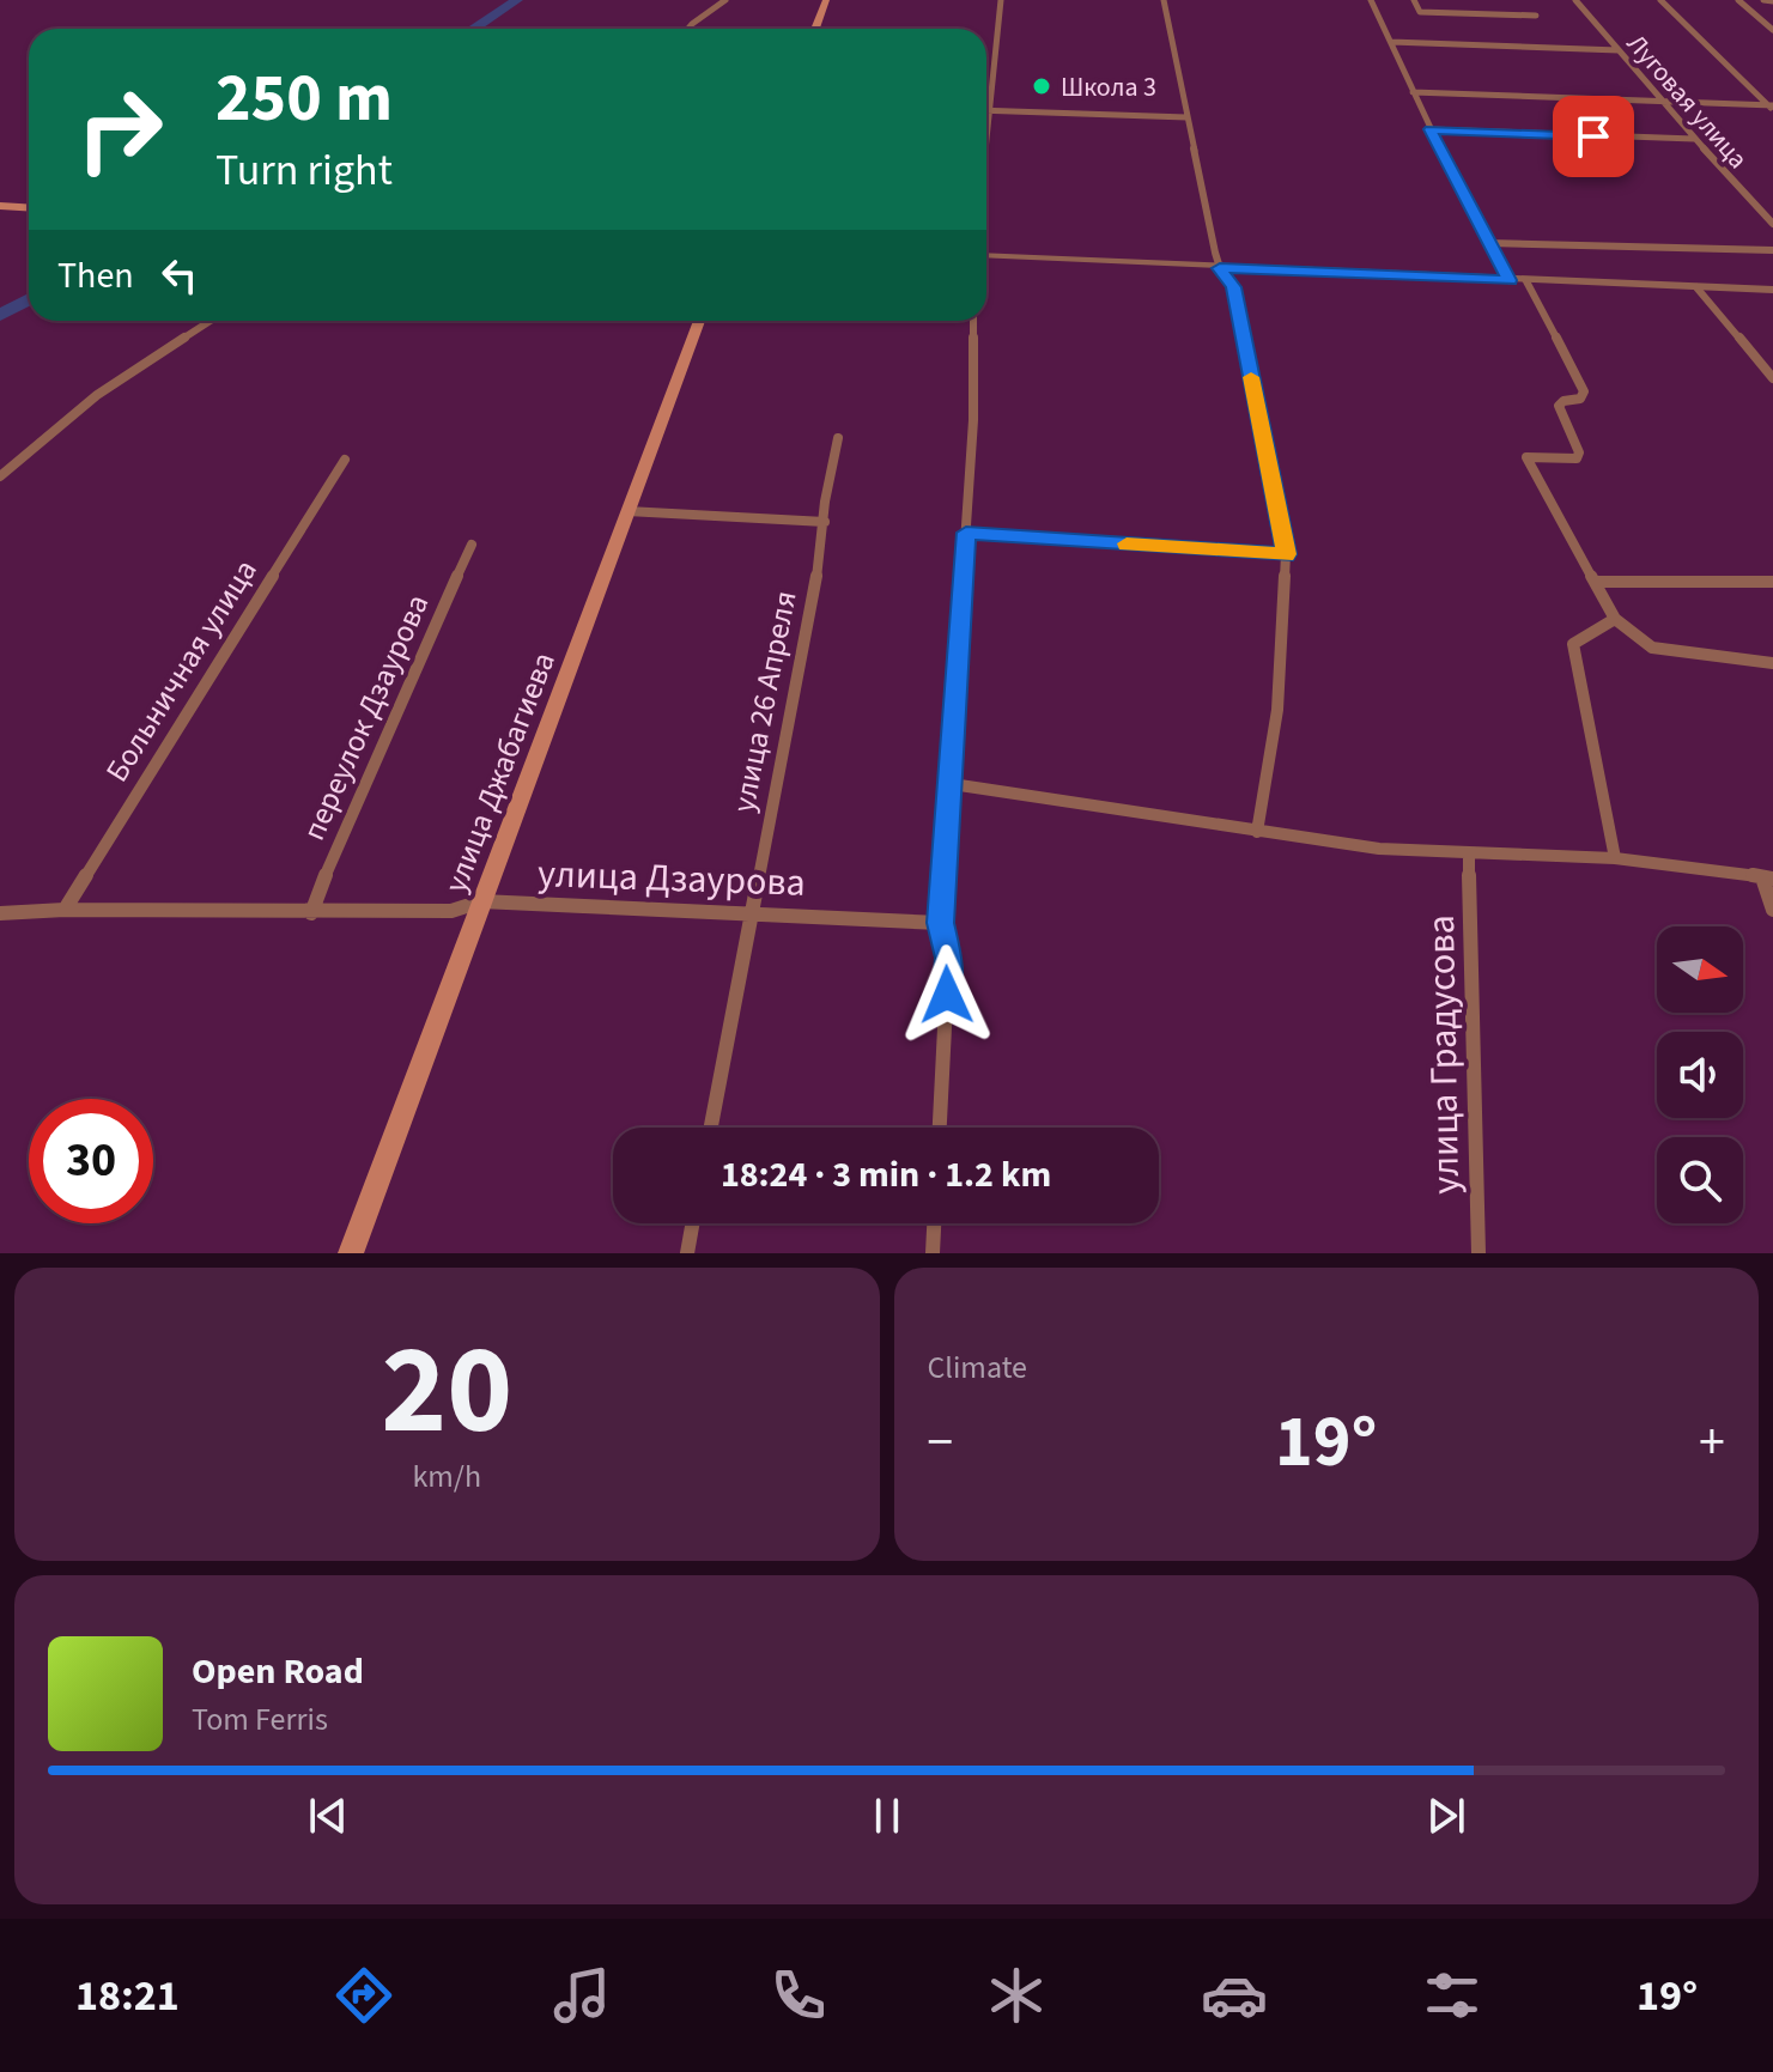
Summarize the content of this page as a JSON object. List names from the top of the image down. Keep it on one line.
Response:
{"streets":{"main road":["улица Джабагиева"],"street":["Луговая улица","Больничная улица","улица 26 Апреля","переулок Дзаурова","улица Дзаурова","улица Градусова"]},"crossings":[["Больничная улица","улица Дзаурова"],["улица 26 Апреля","улица Дзаурова"],["переулок Дзаурова","улица Дзаурова"],["улица Джабагиева","улица Дзаурова"]],"places":["Школа 3"],"north":"right","page":{"turn":["250 m","Turn right"],"then":"Then","limit":"30","trip":"18:24 · 3 min · 1.2 km","tile":[["20","km/h"],"Climate"],"heat":["−","19°","+"],"song":["Open Road","Tom Ferris"],"tabs":["18:21","19°"]}}
